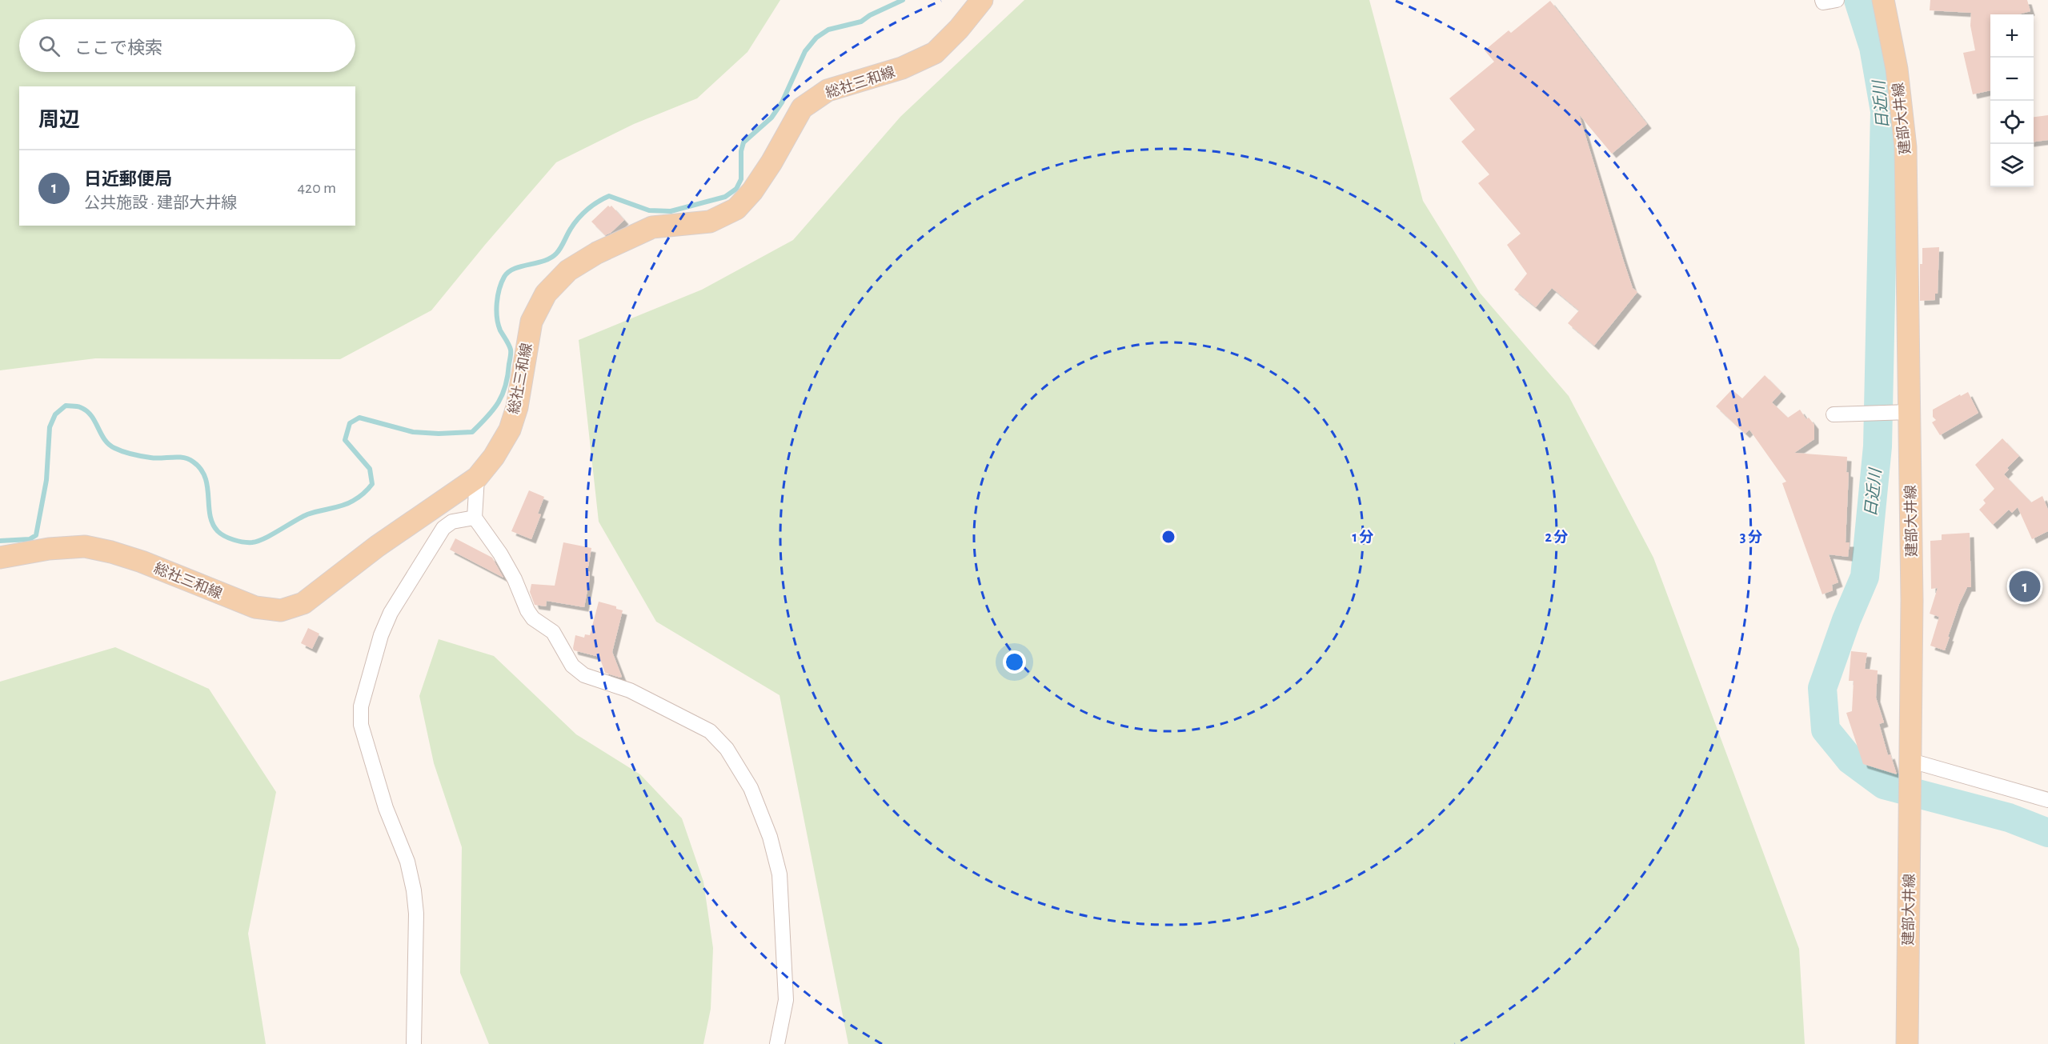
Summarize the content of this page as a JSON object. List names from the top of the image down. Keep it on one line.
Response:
{"streets":{"main road":["総社三和線","建部大井線"]},"water":["日近川"],"page":{"map_buttons":["+","−"],"search":"ここで検索","heading":"周辺","list":[{"mark":"1","name":"日近郵便局","note":"公共施設 · 建部大井線","value":"420 m"}],"pins":"1"},"rings":["1 分","2 分","3 分"]}
